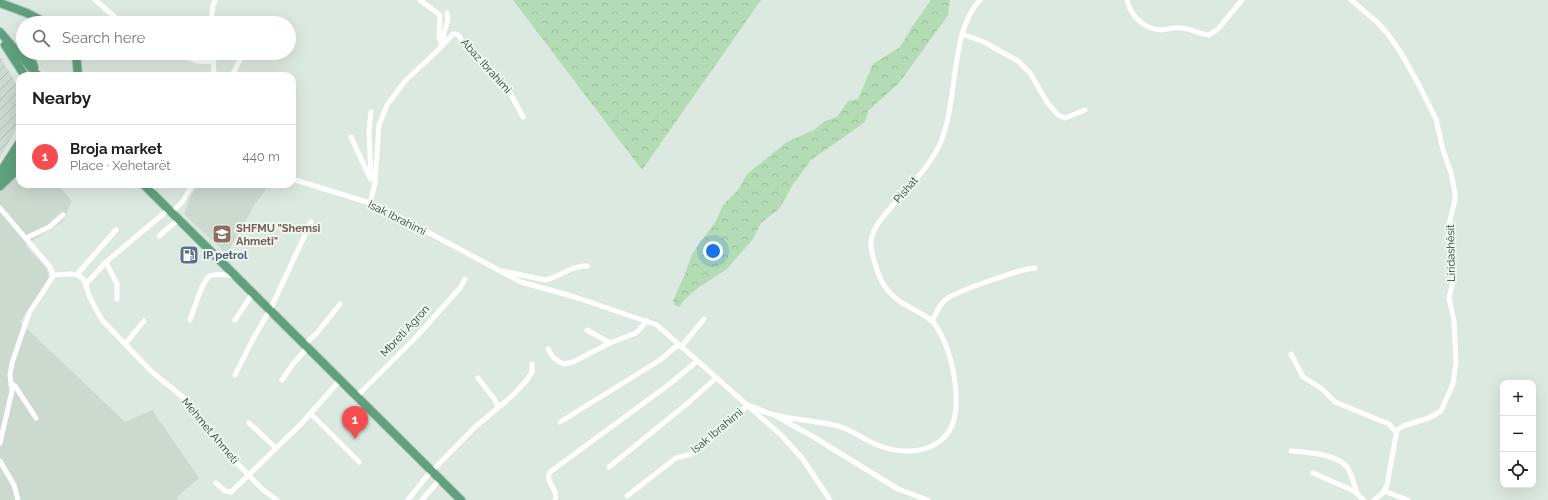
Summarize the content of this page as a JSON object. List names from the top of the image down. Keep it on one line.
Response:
{"streets":{"street":["Abaz Ibrahimi","Pishat","Isak Ibrahimi","Liridashësit","Mbreti Agron","Mehmet Ahmeti"]},"crossings":[["Abaz Ibrahimi","Isak Ibrahimi"],["Pishat","Isak Ibrahimi"]],"places":{"school or university":["SHFMU \"Shemsi Ahmeti\""],"fuel station":["IP petrol"]},"page":{"search":"Search here","heading":"Nearby","list":[{"mark":"1","name":"Broja market","note":"Place · Xehetarët","value":"440 m"}],"map_buttons":["+","−"],"pins":"1"}}
